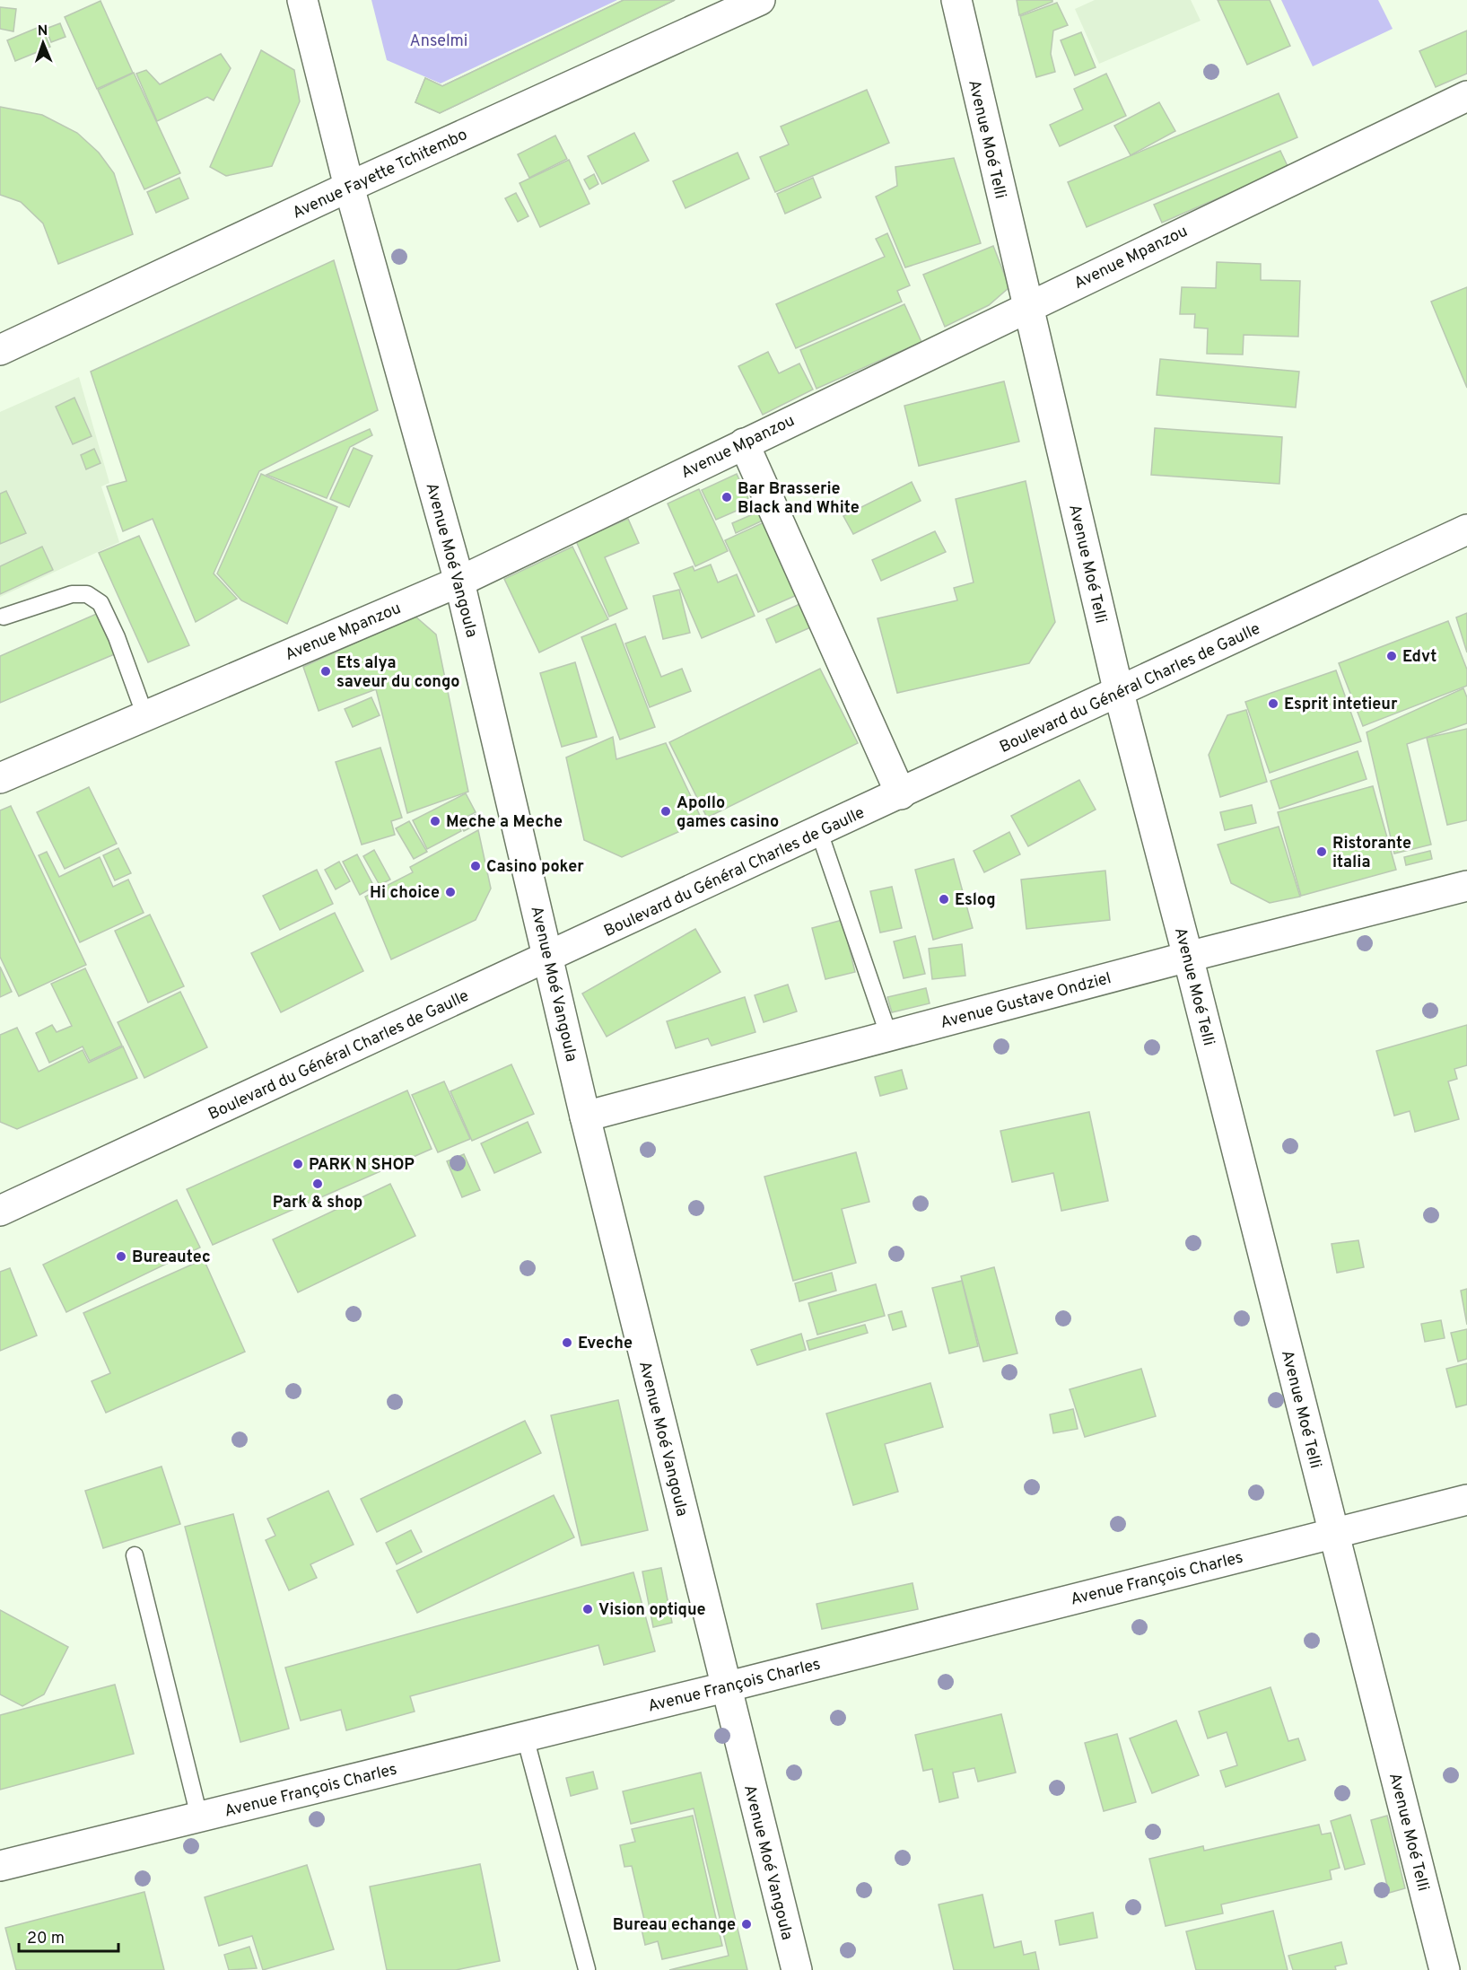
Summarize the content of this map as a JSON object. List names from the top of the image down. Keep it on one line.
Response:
{"streets":{"street":["Avenue Moé Telli","Avenue Fayette Tchitembo","Avenue Mpanzou","Avenue Moé Vangoula","Boulevard du Général Charles de Gaulle","Avenue Gustave Ondziel","Avenue François Charles"]},"crossings":[["Avenue Moé Telli","Avenue Mpanzou"],["Avenue Moé Telli","Boulevard du Général Charles de Gaulle"],["Avenue Moé Telli","Avenue Gustave Ondziel"],["Avenue Moé Telli","Avenue François Charles"],["Avenue Fayette Tchitembo","Avenue Moé Vangoula"],["Avenue Mpanzou","Avenue Moé Vangoula"],["Avenue Moé Vangoula","Boulevard du Général Charles de Gaulle"],["Avenue Moé Vangoula","Avenue Gustave Ondziel"],["Avenue Moé Vangoula","Avenue François Charles"]],"parks":["Anselmi"],"places":["Bar Brasserie Black and White","Edvt","Ets alya saveur du congo","Esprit intetieur","Apollo games casino","Meche a Meche","Ristorante italia","Casino poker","Hi choice","Eslog","PARK N SHOP","Park & shop","Bureautec","Eveche","Vision optique","Bureau echange"],"scale_bar":"20 m","north":"top"}
